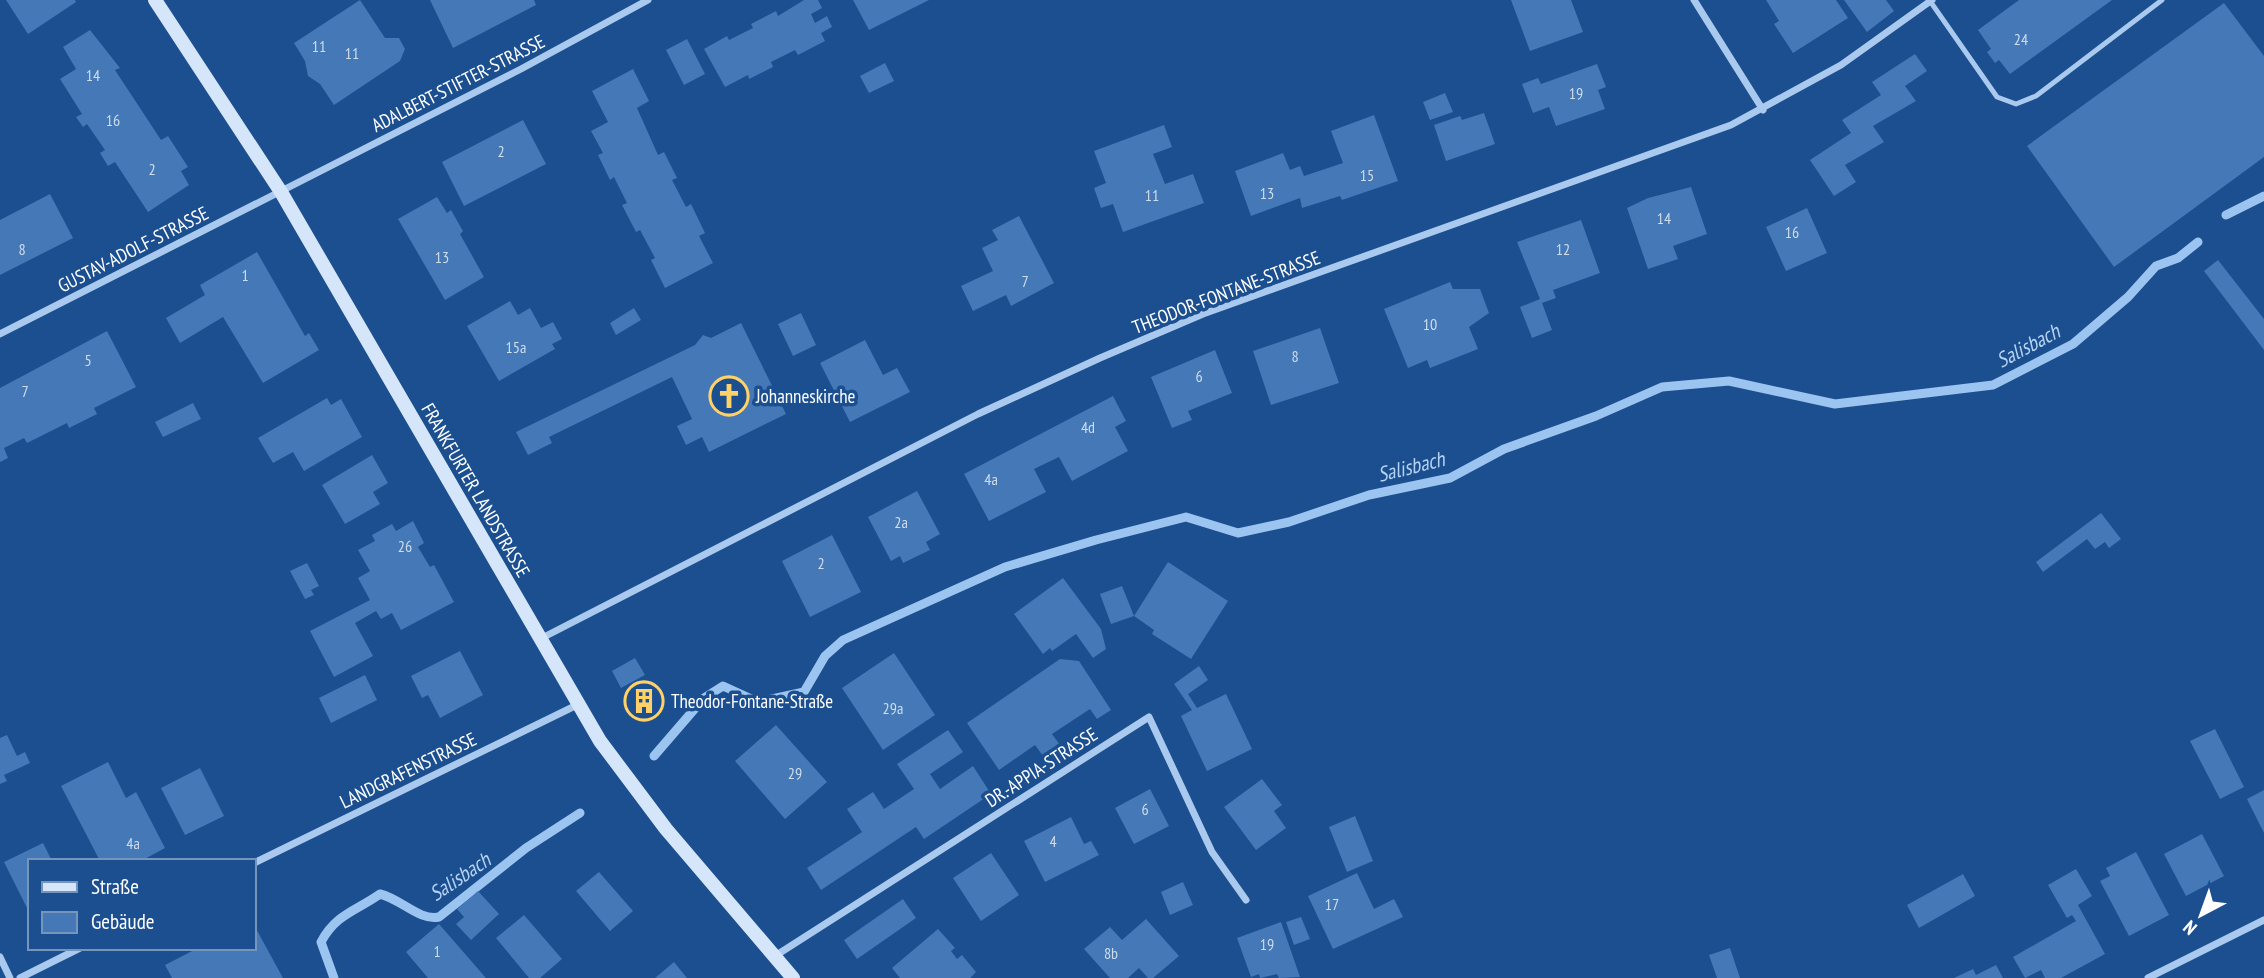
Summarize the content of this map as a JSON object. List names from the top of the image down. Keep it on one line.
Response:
{"streets":{"main road":["FRANKFURTER LANDSTRASSE"],"street":["ADALBERT-STIFTER-STRASSE","GUSTAV-ADOLF-STRASSE","THEODOR-FONTANE-STRASSE","DR.-APPIA-STRASSE","LANDGRAFENSTRASSE"]},"crossings":[["ADALBERT-STIFTER-STRASSE","GUSTAV-ADOLF-STRASSE"],["ADALBERT-STIFTER-STRASSE","FRANKFURTER LANDSTRASSE"],["GUSTAV-ADOLF-STRASSE","FRANKFURTER LANDSTRASSE"],["THEODOR-FONTANE-STRASSE","FRANKFURTER LANDSTRASSE"],["FRANKFURTER LANDSTRASSE","DR.-APPIA-STRASSE"],["FRANKFURTER LANDSTRASSE","LANDGRAFENSTRASSE"]],"water":["Salisbach"],"places":{"church":["Johanneskirche"],"building":["Theodor-Fontane-Straße"]},"house_numbers":["24","11","11","14","19","16","2","2","15","13","11","14","16","8","12","13","1","7","10","15a","8","5","6","7","4d","4a","2a","26","2","29a","29","6","4","4a","17","19","1","8b"],"legend":["Straße","Gebäude"],"north":"bottom left"}
